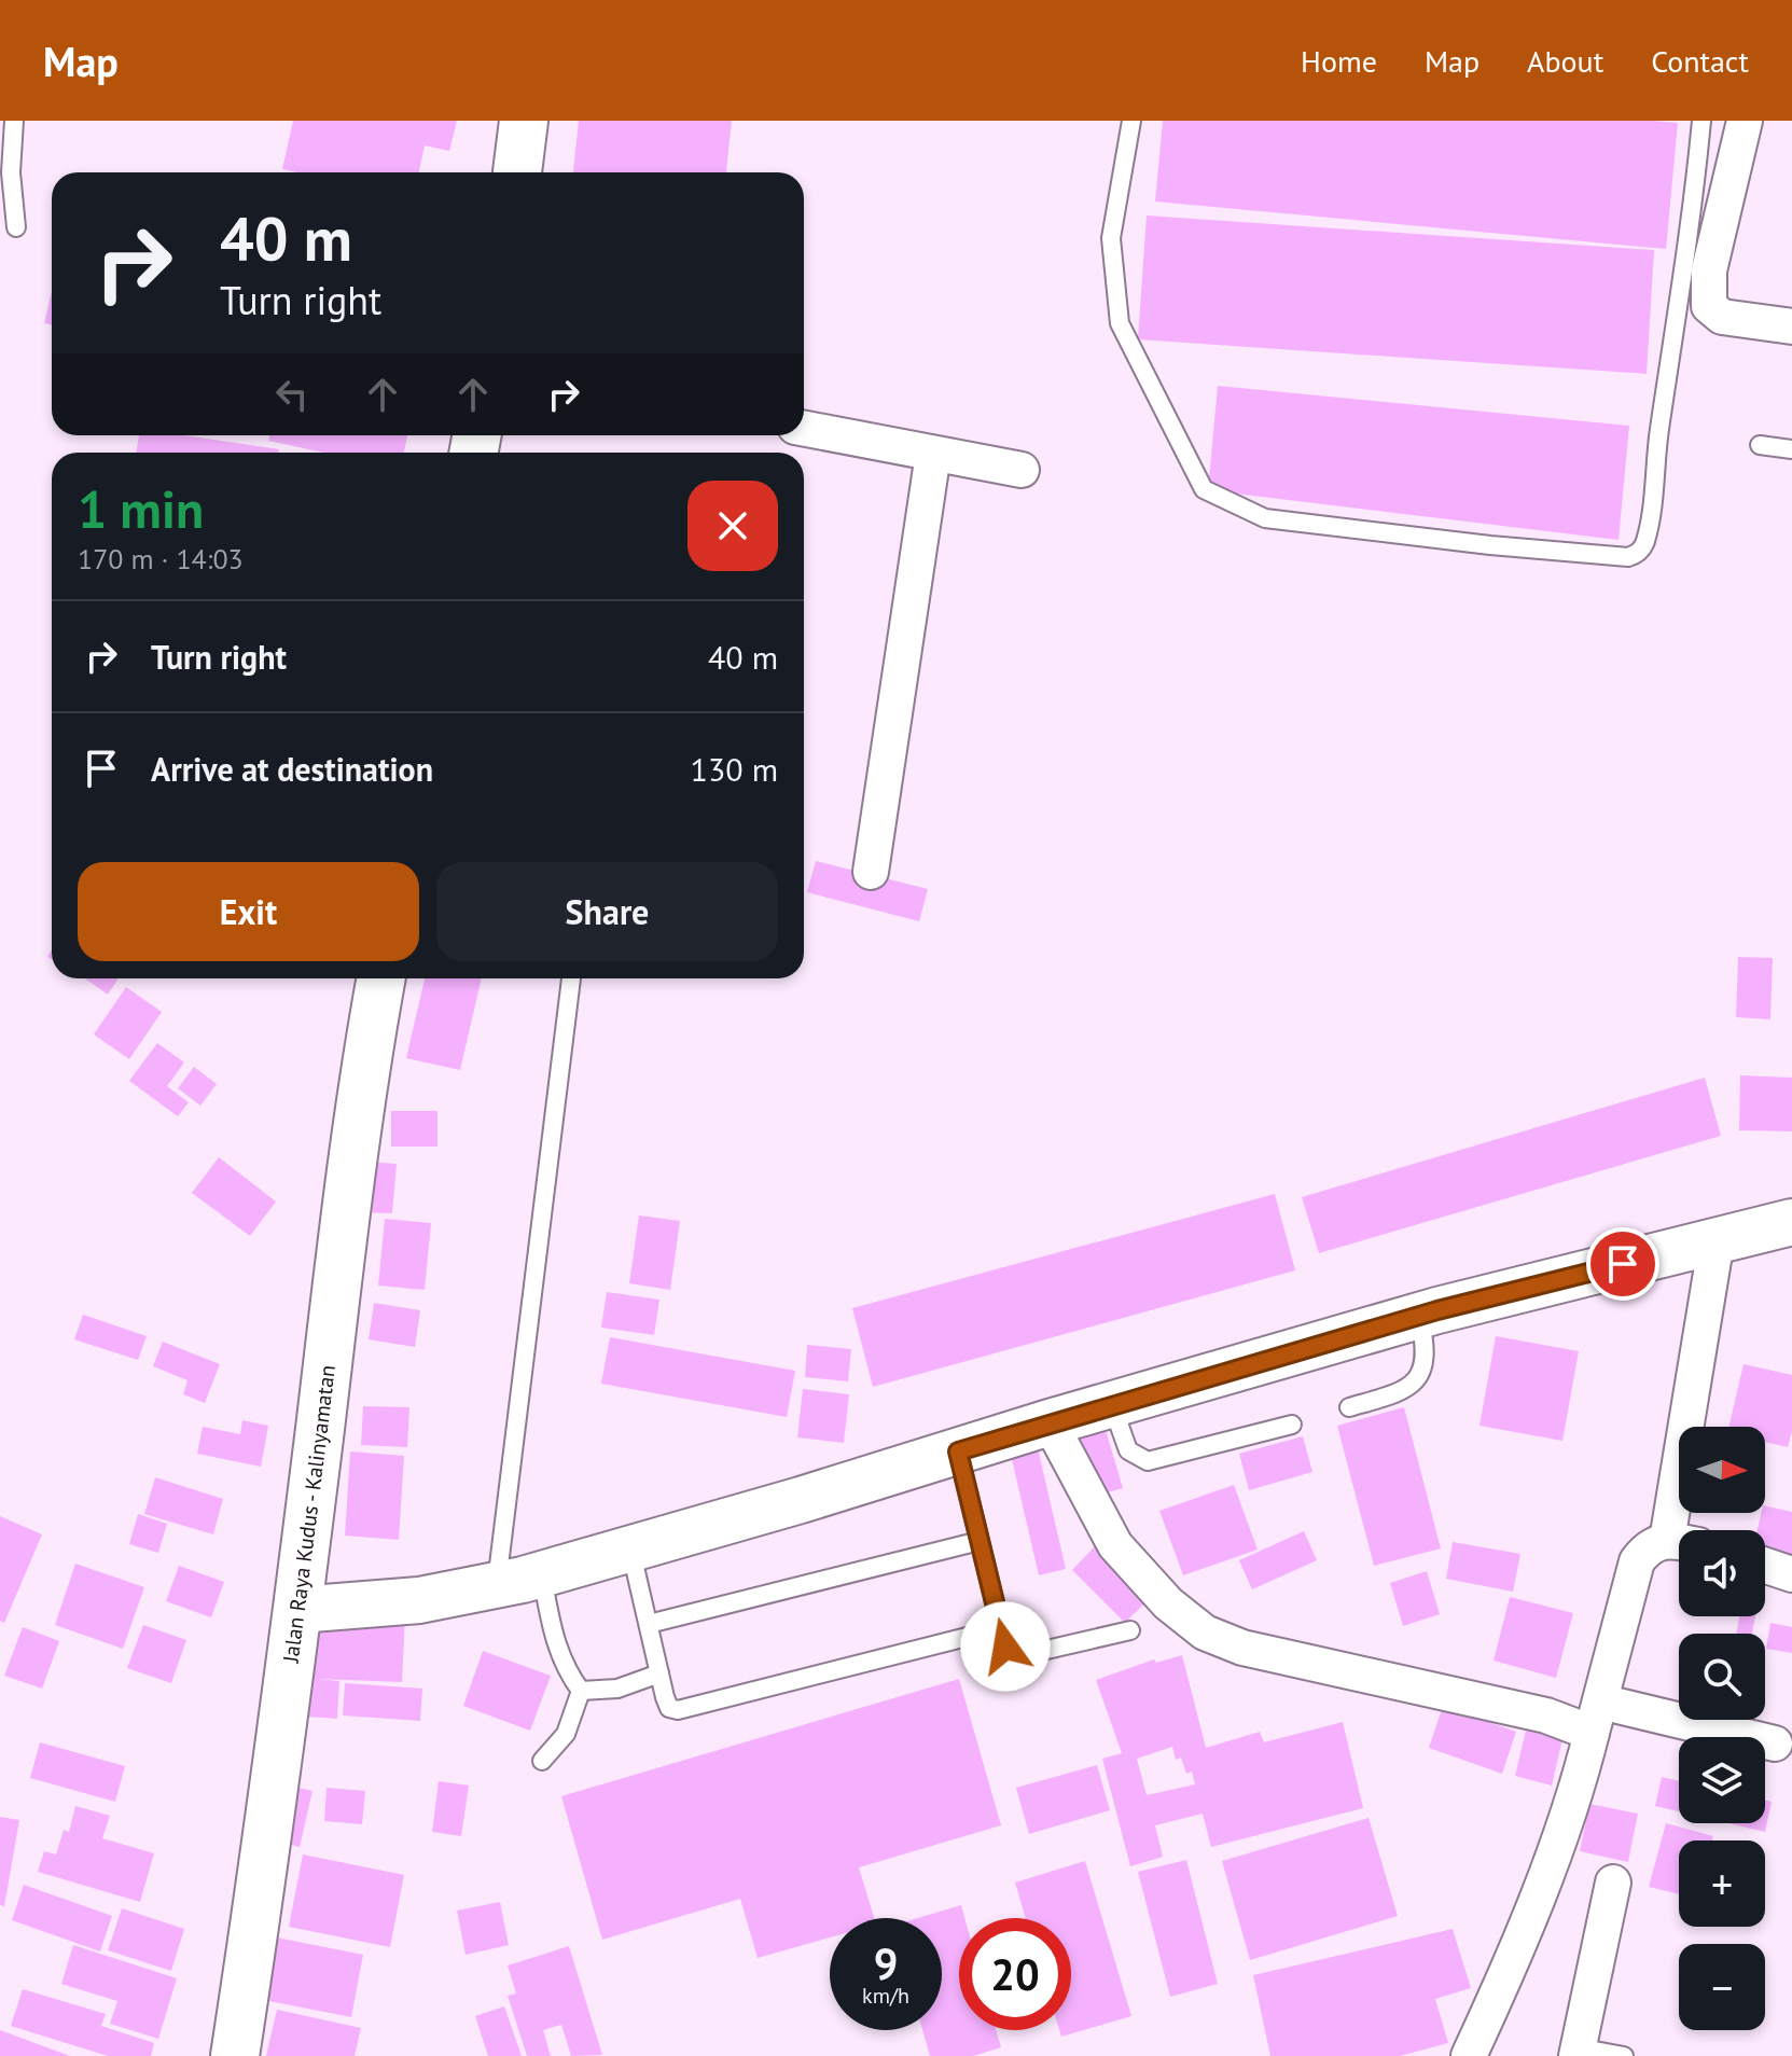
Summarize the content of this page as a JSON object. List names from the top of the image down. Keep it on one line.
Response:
{"streets":{"main road":["Jalan Raya Kudus - Kalinyamatan"]},"north":"right","page":{"header":"Map","nav":["Home","Map","About","Contact"],"turn":["40 m","Turn right"],"heading":["1 min","170 m · 14:03"],"list":[{"name":"Turn right","value":"40 m"},{"name":"Arrive at destination","value":"130 m"}],"buttons":["Exit","Share"],"map_buttons":["+","−"],"speed":"9 km/h","limit":"20"}}
